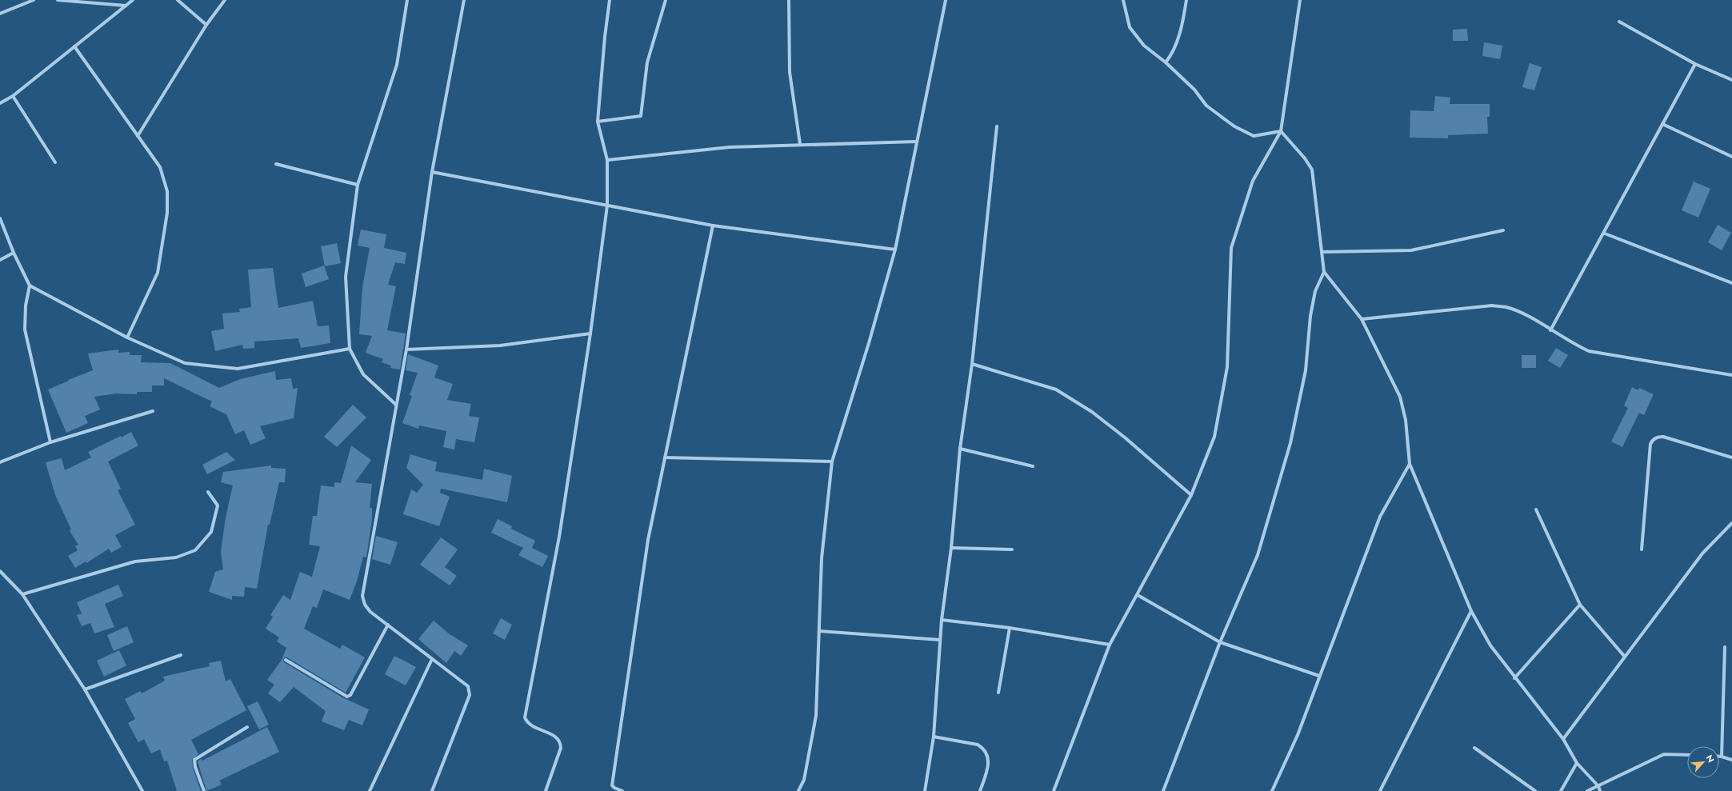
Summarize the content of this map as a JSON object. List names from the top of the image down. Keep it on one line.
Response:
{"north":"top right"}
